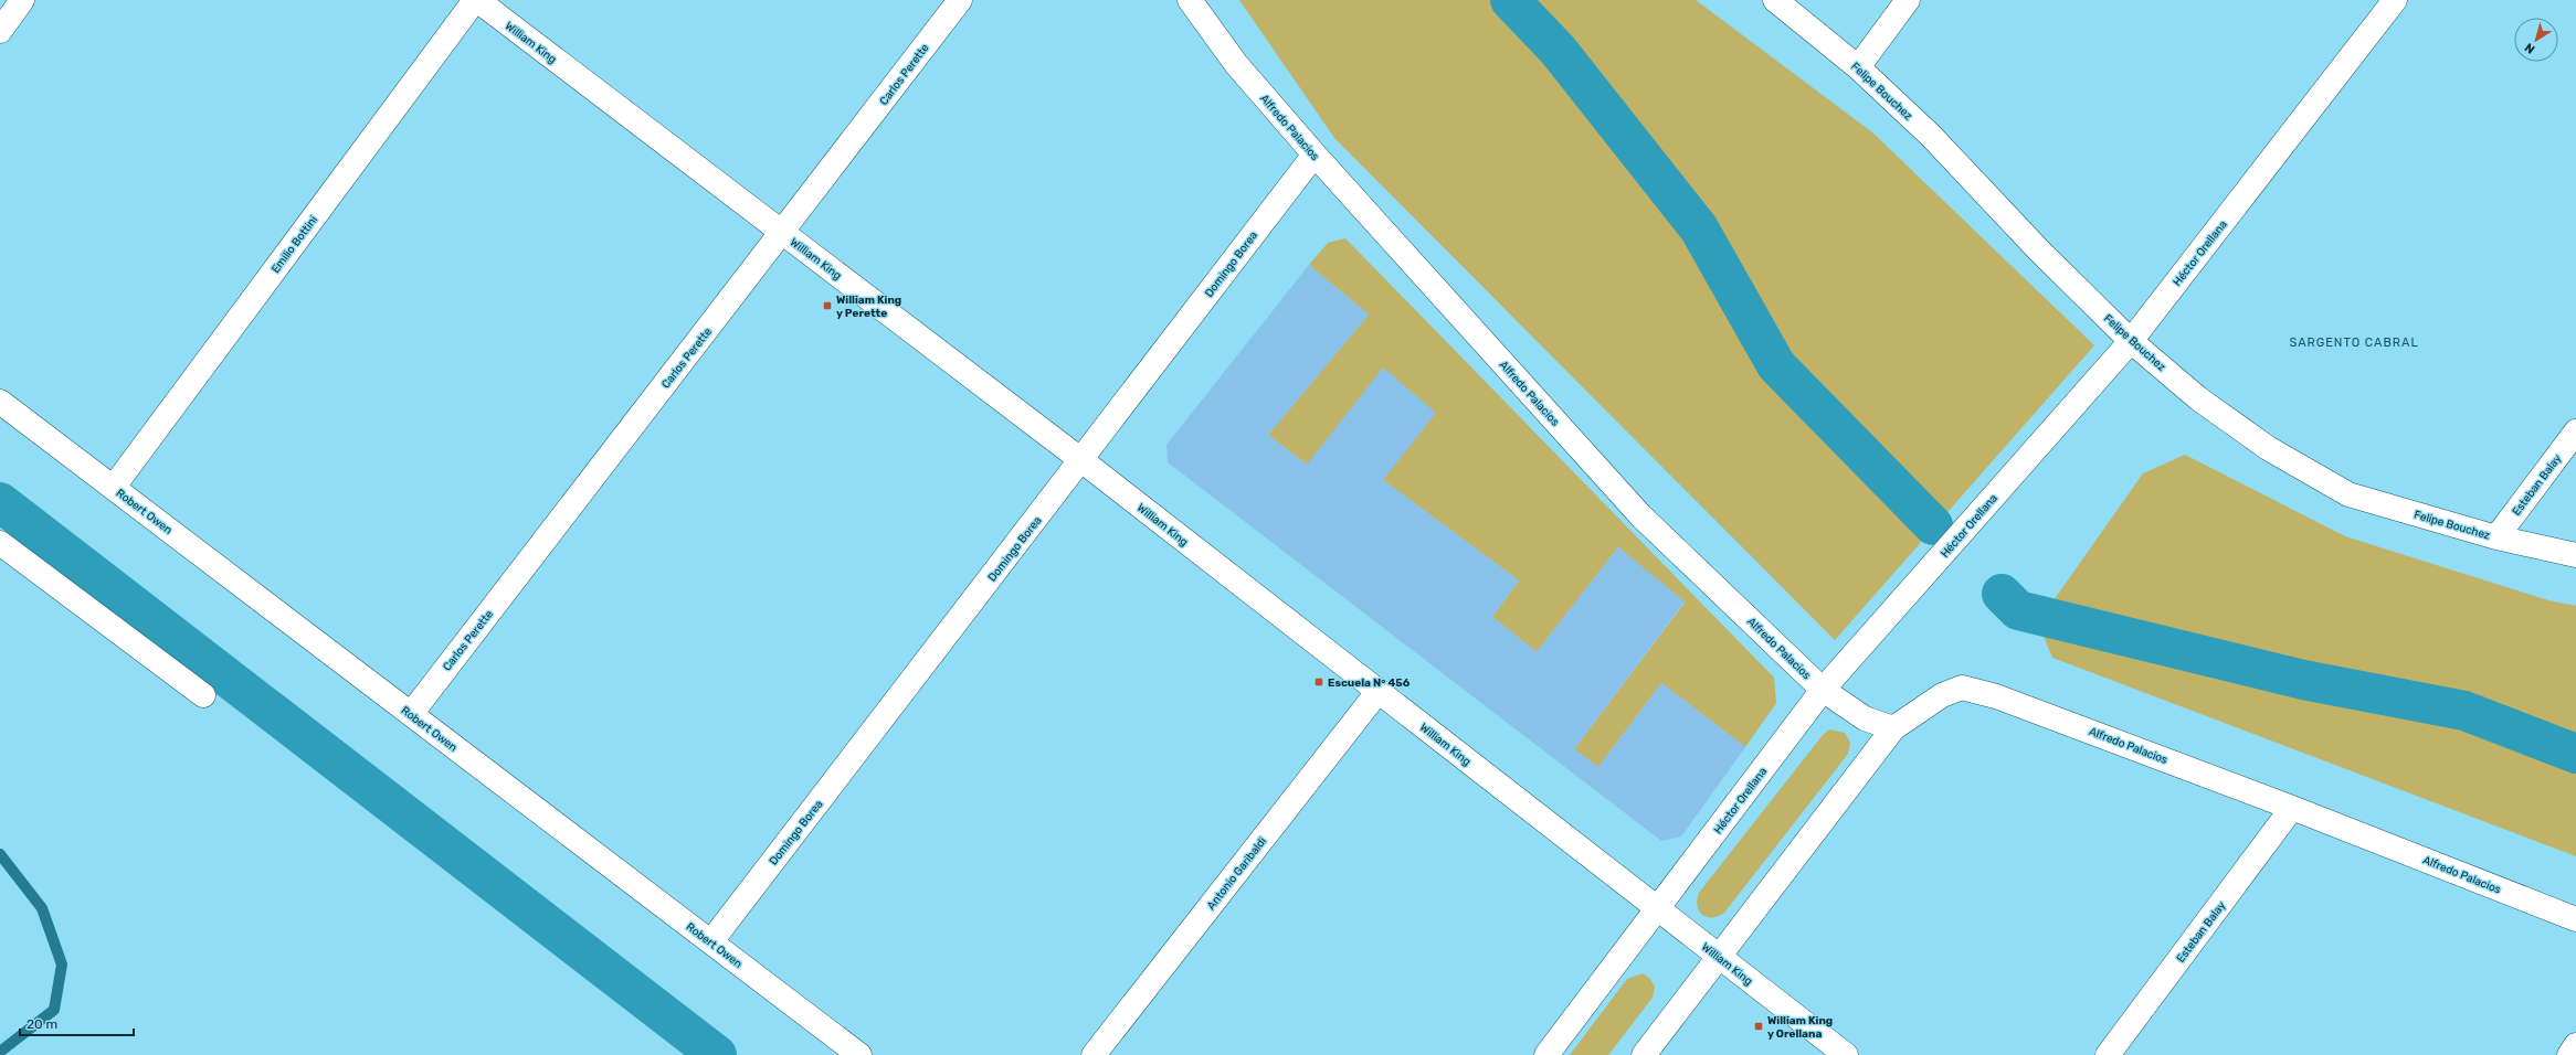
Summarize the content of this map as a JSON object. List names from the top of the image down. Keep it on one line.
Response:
{"streets":{"street":["William King","Carlos Perette","Felipe Bouchez","Alfredo Palacios","Emilio Bottini","Héctor Orellana","Domingo Borea","Esteban Balay","Robert Owen","Antonio Garibaldi"]},"crossings":[["William King","Carlos Perette"],["William King","Emilio Bottini"],["William King","Héctor Orellana"],["William King","Domingo Borea"],["William King","Antonio Garibaldi"],["Carlos Perette","Robert Owen"],["Felipe Bouchez","Héctor Orellana"],["Felipe Bouchez","Esteban Balay"],["Alfredo Palacios","Héctor Orellana"],["Alfredo Palacios","Domingo Borea"],["Alfredo Palacios","Esteban Balay"],["Emilio Bottini","Robert Owen"],["Domingo Borea","Robert Owen"]],"districts":["SARGENTO CABRAL"],"places":{"transit":["William King y Perette","Escuela N° 456","William King y Orellana"]},"scale_bar":"20 m","north":"bottom left"}
